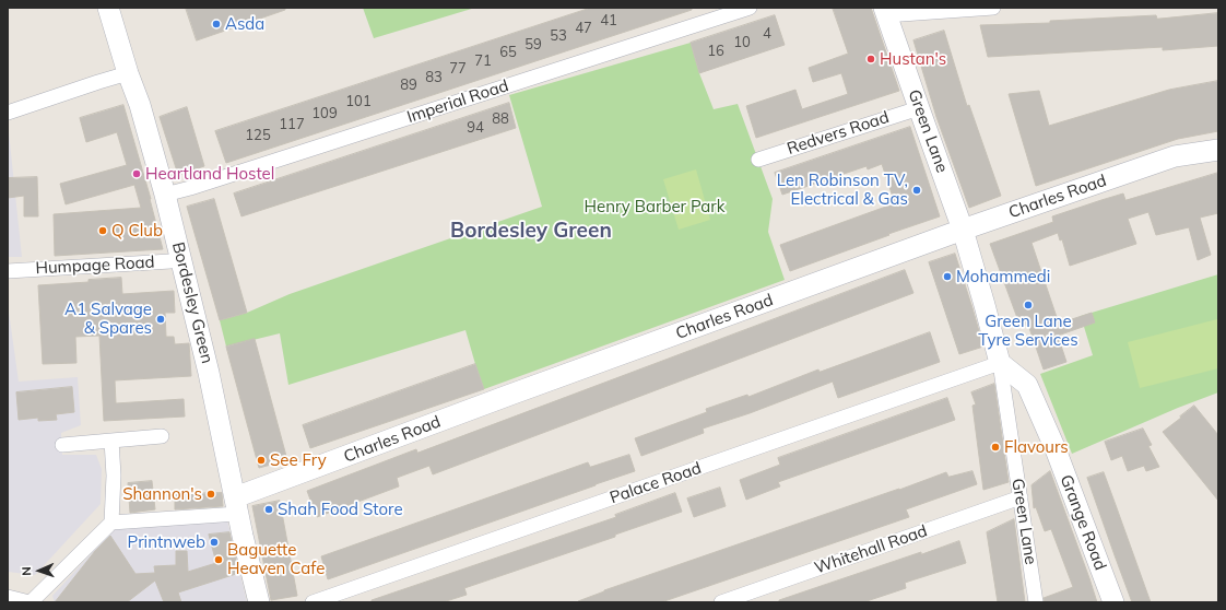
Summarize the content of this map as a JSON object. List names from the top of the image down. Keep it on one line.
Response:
{"streets":{"street":["Imperial Road","Green Lane","Redvers Road","Charles Road","Humpage Road","Bordesley Green","Palace Road","Grange Road","Whitehall Road"]},"crossings":[["Imperial Road","Bordesley Green"],["Green Lane","Redvers Road"],["Green Lane","Charles Road"],["Green Lane","Palace Road"],["Green Lane","Grange Road"],["Green Lane","Whitehall Road"],["Charles Road","Bordesley Green"],["Humpage Road","Bordesley Green"],["Palace Road","Grange Road"]],"districts":["Bordesley Green"],"parks":["Henry Barber Park"],"places":["Asda","Hustan's","Heartland Hostel","Len Robinson TV, Electrical & Gas","Q Club","Mohammedi","Green Lane Tyre Services","A1 Salvage & Spares","Flavours","See Fry","Shannon's","Shah Food Store","Printnweb","Baguette Heaven Cafe"],"house_numbers":["41","47","4","53","10","59","16","65","71","77","83","89","101","109","88","117","94","125"],"north":"left"}
